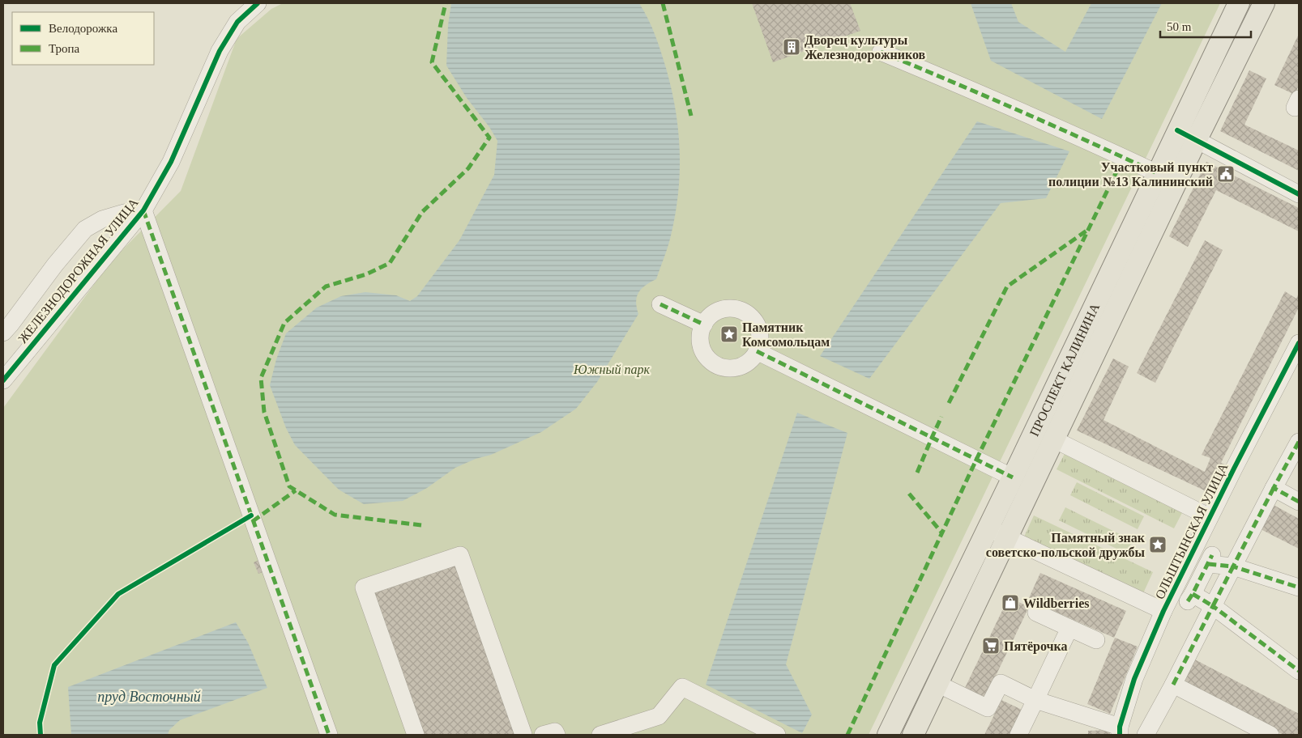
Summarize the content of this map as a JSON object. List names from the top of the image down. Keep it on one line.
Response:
{"streets":{"main road":["ПРОСПЕКТ КАЛИНИНА"],"street":["ЖЕЛЕЗНОДОРОЖНАЯ УЛИЦА","ОЛЬШТЫНСКАЯ УЛИЦА"]},"water":["пруд Восточный"],"parks":["Южный парк"],"places":{"building":["Дворец культуры Железнодорожников"],"public building":["Участковый пункт полиции №13 Калининский"],"place":["Памятник Комсомольцам","Памятный знак советско-польской дружбы"],"shop":["Wildberries"],"supermarket":["Пятёрочка"]},"legend":["Велодорожка","Тропа"],"scale_bar":"50 m"}
